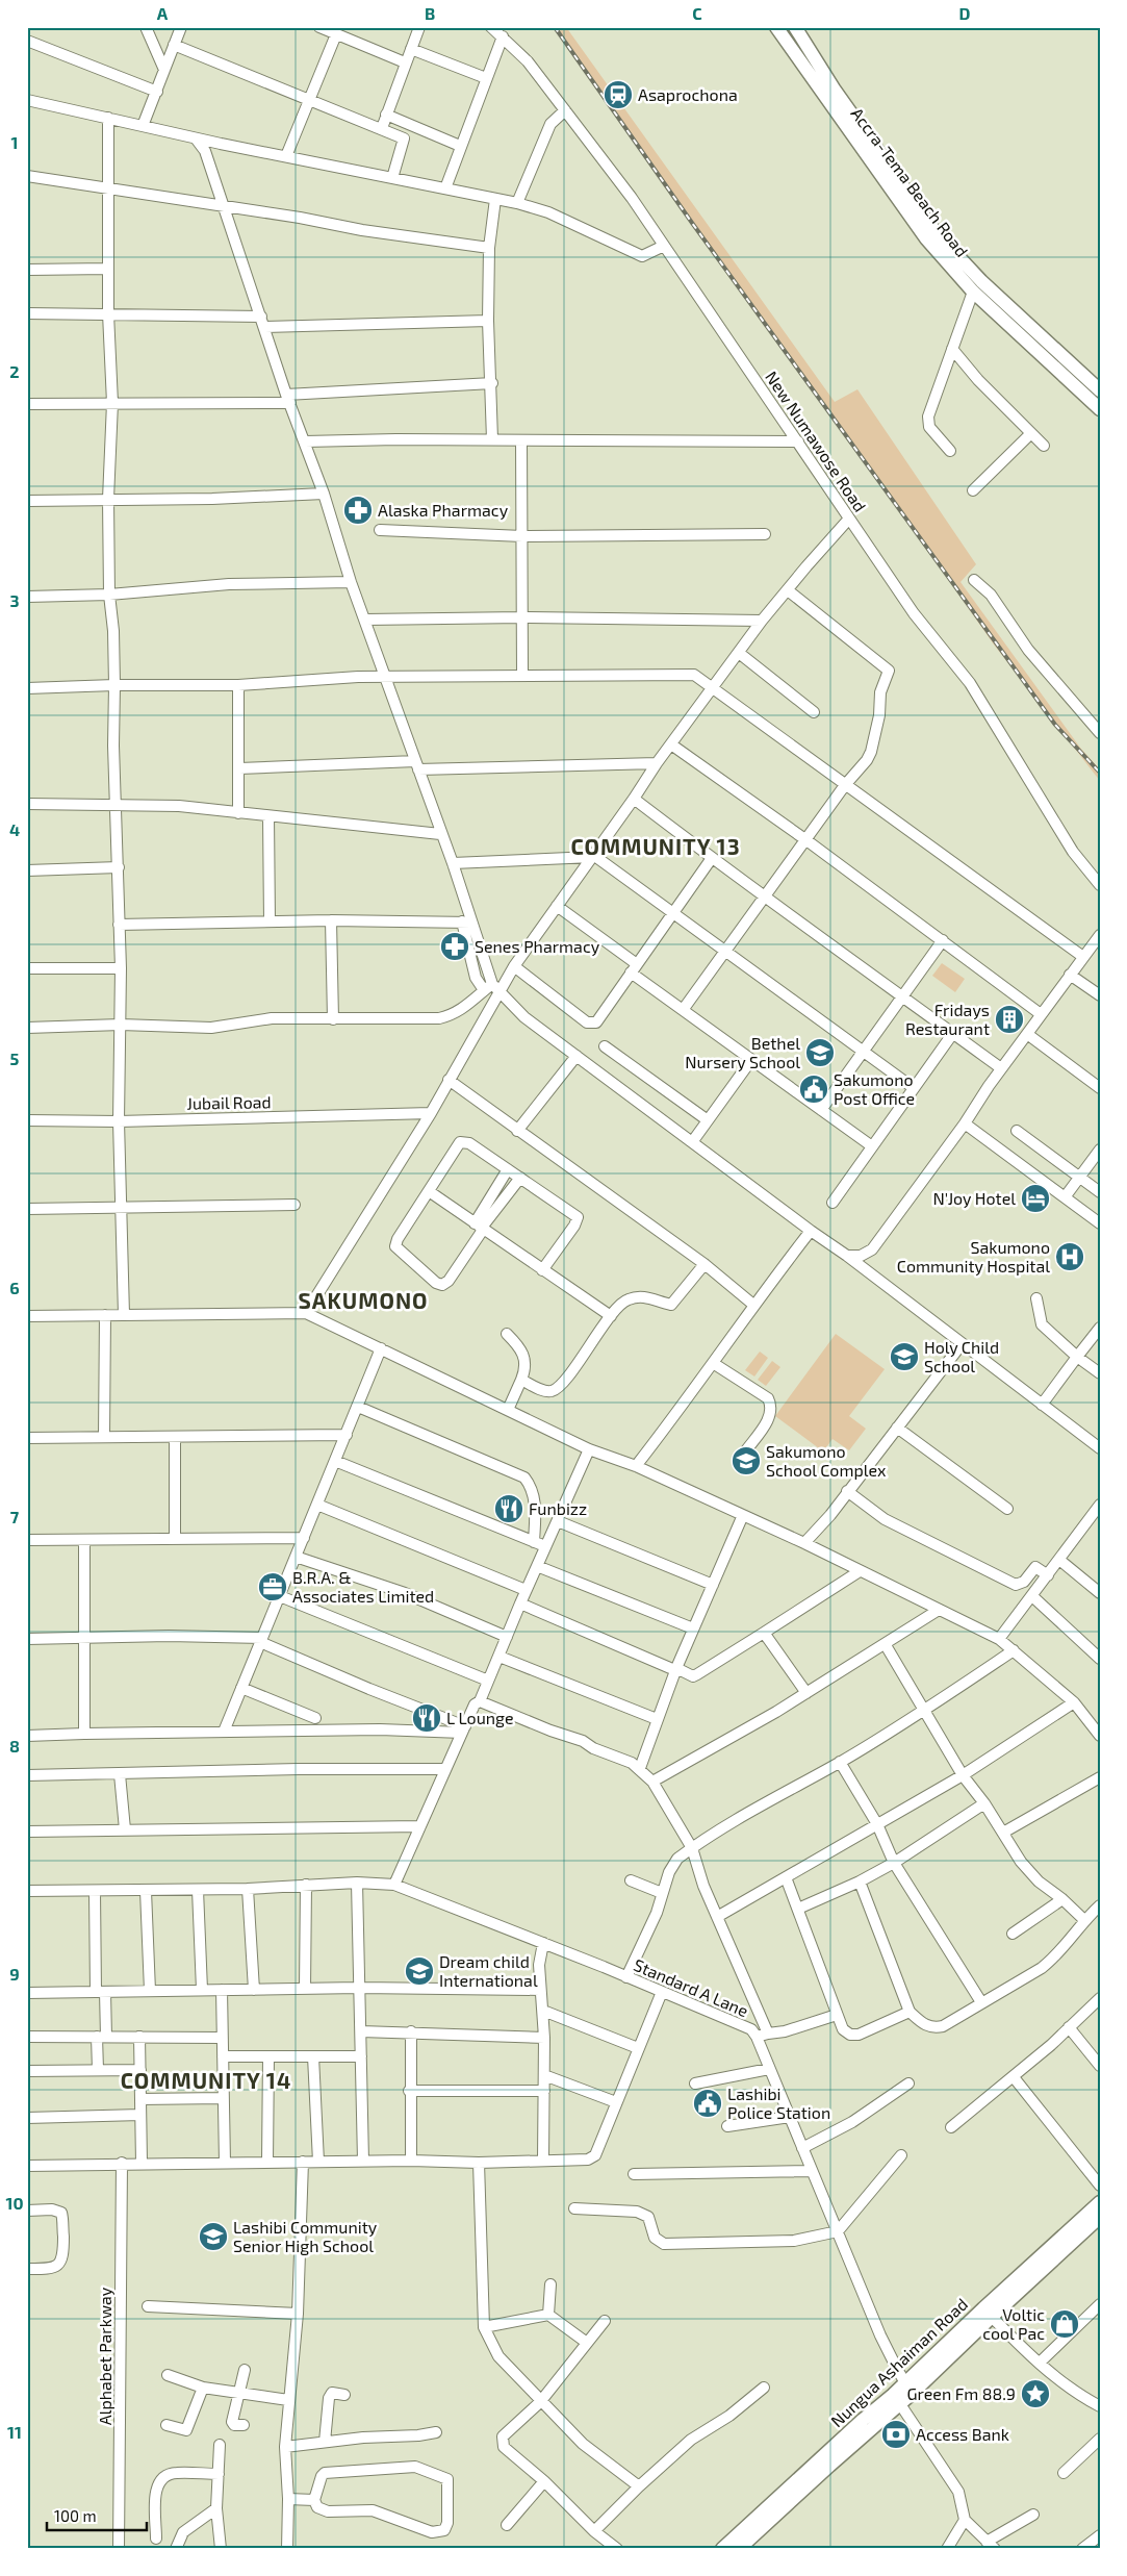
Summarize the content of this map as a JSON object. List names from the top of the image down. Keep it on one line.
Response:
{"streets":{"main road":["Accra-Tema Beach Road","Nungua Ashaiman Road"],"street":["New Numawose Road","Jubail Road","Standard A Lane","Alphabet Parkway"]},"crossings":[["Standard A Lane","Nungua Ashaiman Road"]],"districts":["COMMUNITY 13","SAKUMONO","COMMUNITY 14"],"places":{"station":["Asaprochona"],"pharmacy":["Alaska Pharmacy","Senes Pharmacy"],"building":["Fridays Restaurant"],"school or university":["Bethel Nursery School","Holy Child School","Sakumono School Complex","Dream child International","Lashibi Community Senior High School"],"public building":["Sakumono Post Office","Lashibi Police Station"],"hotel":["N'Joy Hotel"],"hospital":["Sakumono Community Hospital"],"restaurant":["Funbizz","L Lounge"],"office":["B.R.A. & Associates Limited"],"shop":["Voltic cool Pac"],"place":["Green Fm 88.9"],"bank":["Access Bank"]},"scale_bar":"100 m","grid":{"columns":["A","B","C","D"],"rows":["1","2","3","4","5","6","7","8","9","10","11"]}}
